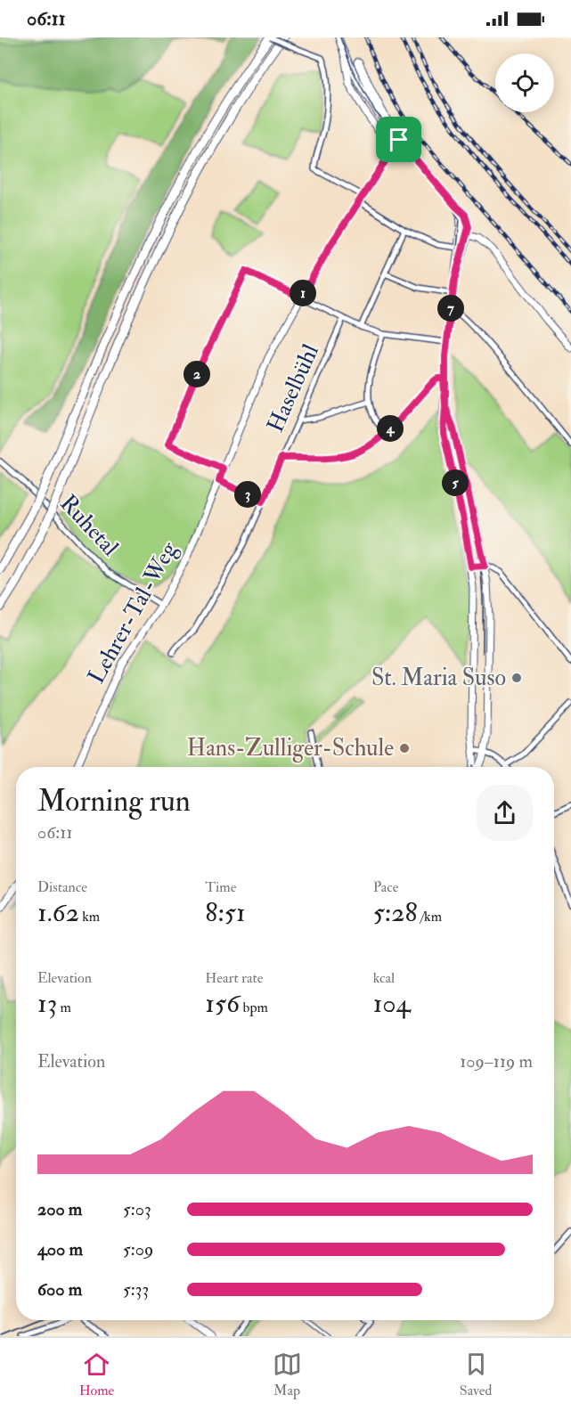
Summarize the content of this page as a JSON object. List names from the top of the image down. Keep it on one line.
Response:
{"streets":{"street":["Haselbühl","Ruhetal","Lehrer-Tal-Weg"]},"crossings":[["Ruhetal","Lehrer-Tal-Weg"]],"places":["St. Maria Suso","Hans-Zulliger-Schule"],"page":{"status":"06:11","pins":["1","7","2","4","5","3"],"heading":["Morning run","06:11"],"stats":[["Distance","1.62 km"],["Time","8:51"],["Pace","5:28 /km"],["Elevation","13 m"],["Heart rate","156 bpm"],["kcal","104"]],"chart":["Elevation","109–119 m"],"list":[{"name":"200 m","note":"5:03"},{"name":"400 m","note":"5:09"},{"name":"600 m","note":"5:33"}],"tabs":["Home","Map","Saved"]}}
